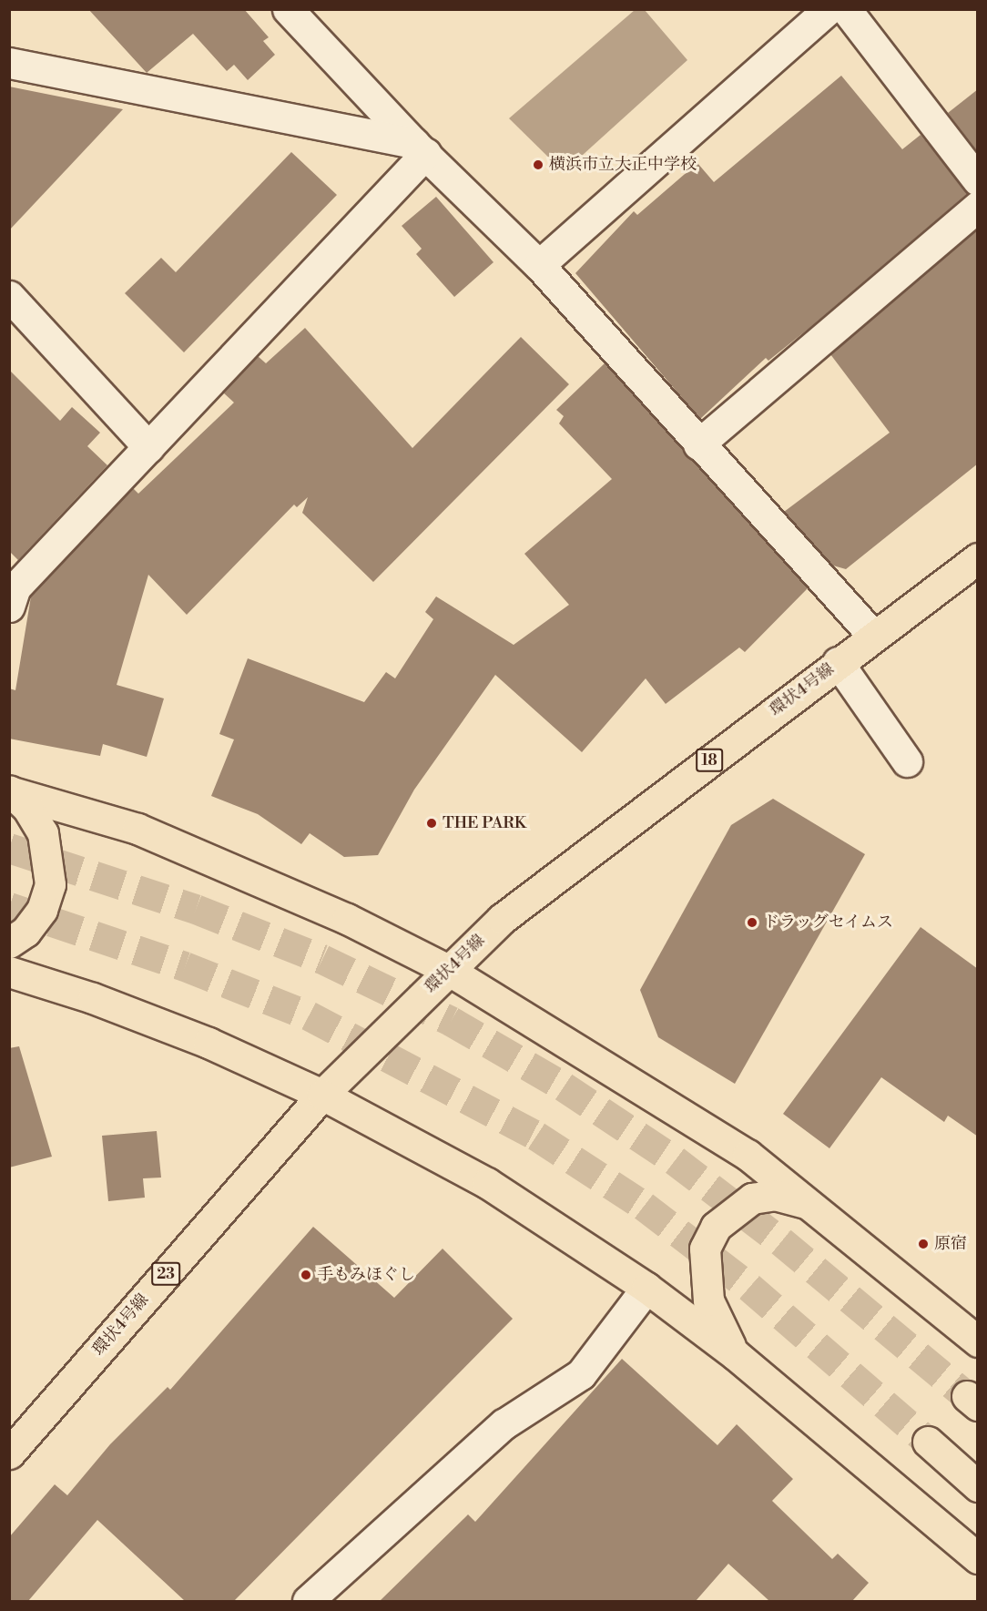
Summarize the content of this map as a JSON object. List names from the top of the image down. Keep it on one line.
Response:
{"streets":{"main road":["環状4号線","18","23"]},"places":["横浜市立大正中学校","THE PARK","ドラッグセイムス","原宿","手もみほぐし"]}
